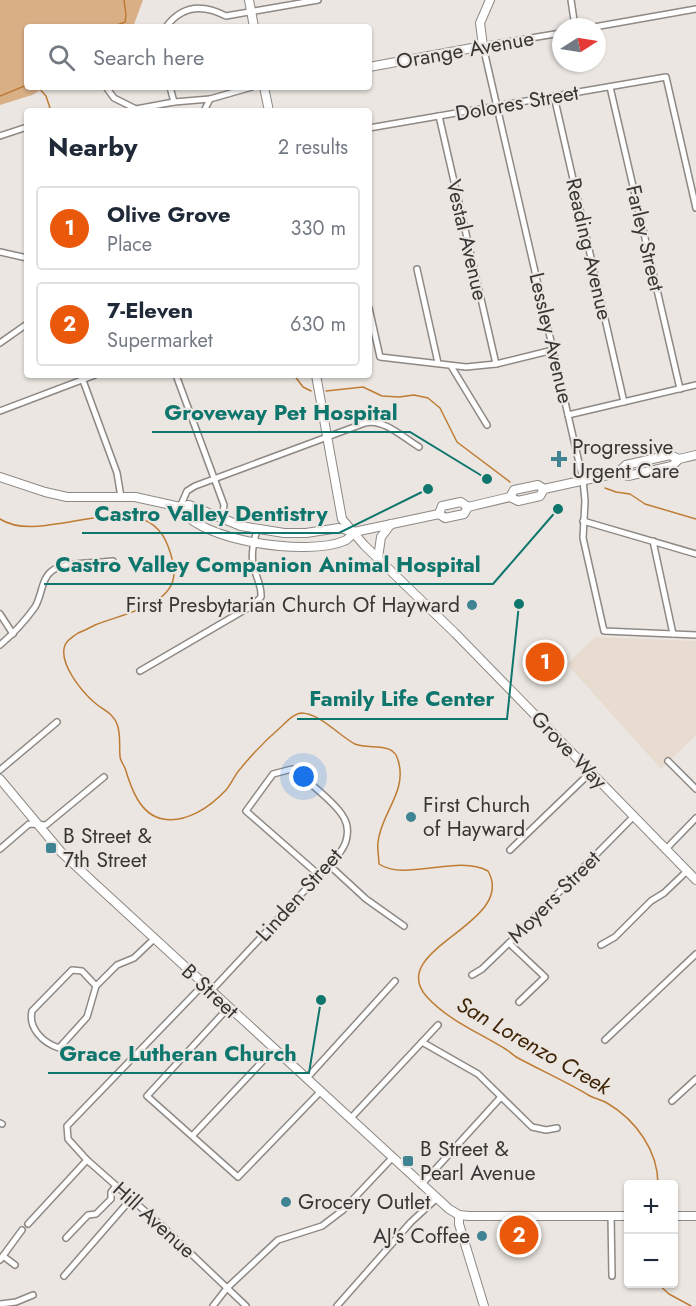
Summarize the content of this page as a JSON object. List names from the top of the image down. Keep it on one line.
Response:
{"streets":{"main road":["Orange Avenue","Grove Way","B Street"],"street":["Dolores Street","Farley Street","Vestal Avenue","Reading Avenue","Lessley Avenue","Linden Street","Moyers Street","Hill Avenue"]},"crossings":[["Orange Avenue","Lessley Avenue"],["Dolores Street","Farley Street"],["Dolores Street","Vestal Avenue"],["Dolores Street","Reading Avenue"],["Dolores Street","Lessley Avenue"],["Grove Way","Moyers Street"],["Linden Street","B Street"],["B Street","Hill Avenue"]],"water":["San Lorenzo Creek"],"places":{"health":["Progressive Urgent Care"],"other":["Groveway Pet Hospital","Castro Valley Dentistry","Castro Valley Companion Animal Hospital","Family Life Center","First Presbytarian Church Of Hayward","First Church of Hayward","Grace Lutheran Church","Grocery Outlet","AJ's Coffee"],"transit":["B Street & 7th Street","B Street & Pearl Avenue"]},"north":"right","page":{"search":"Search here","heading":["Nearby","2 results"],"list":[{"mark":"1","name":"Olive Grove","note":"Place","value":"330 m"},{"mark":"2","name":"7-Eleven","note":"Supermarket","value":"630 m"}],"pins":["1","2"],"map_buttons":["+","−"]}}
